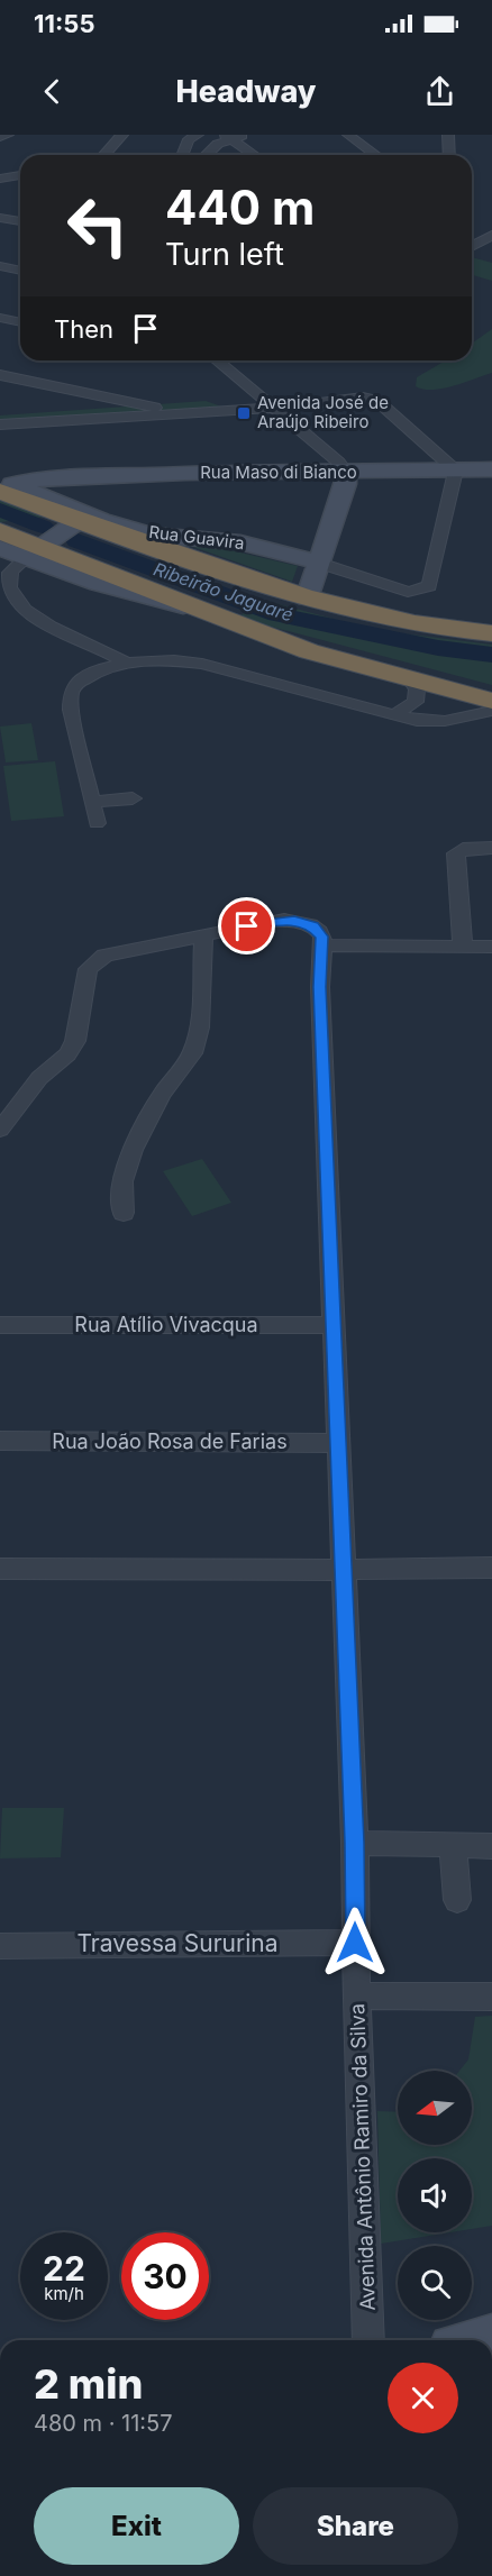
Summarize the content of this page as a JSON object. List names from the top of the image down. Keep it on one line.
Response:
{"streets":{"main road":["Rua Maso di Bianco","Rua Guavira"],"street":["Rua Atílio Vivacqua","Rua João Rosa de Farias","Travessa Sururina","Avenida Antônio Ramiro da Silva"]},"crossings":[["Rua Maso di Bianco","Rua Guavira"],["Rua Atílio Vivacqua","Avenida Antônio Ramiro da Silva"],["Rua João Rosa de Farias","Avenida Antônio Ramiro da Silva"],["Travessa Sururina","Avenida Antônio Ramiro da Silva"]],"water":["Ribeirão Jaguaré"],"places":{"transit":["Avenida José de Araújo Ribeiro"]},"north":"left","page":{"status":"11:55","header":"Headway","turn":["440 m","Turn left"],"then":"Then","speed":"22 km/h","limit":"30","heading":["2 min","480 m · 11:57"],"buttons":["Exit","Share"]}}
